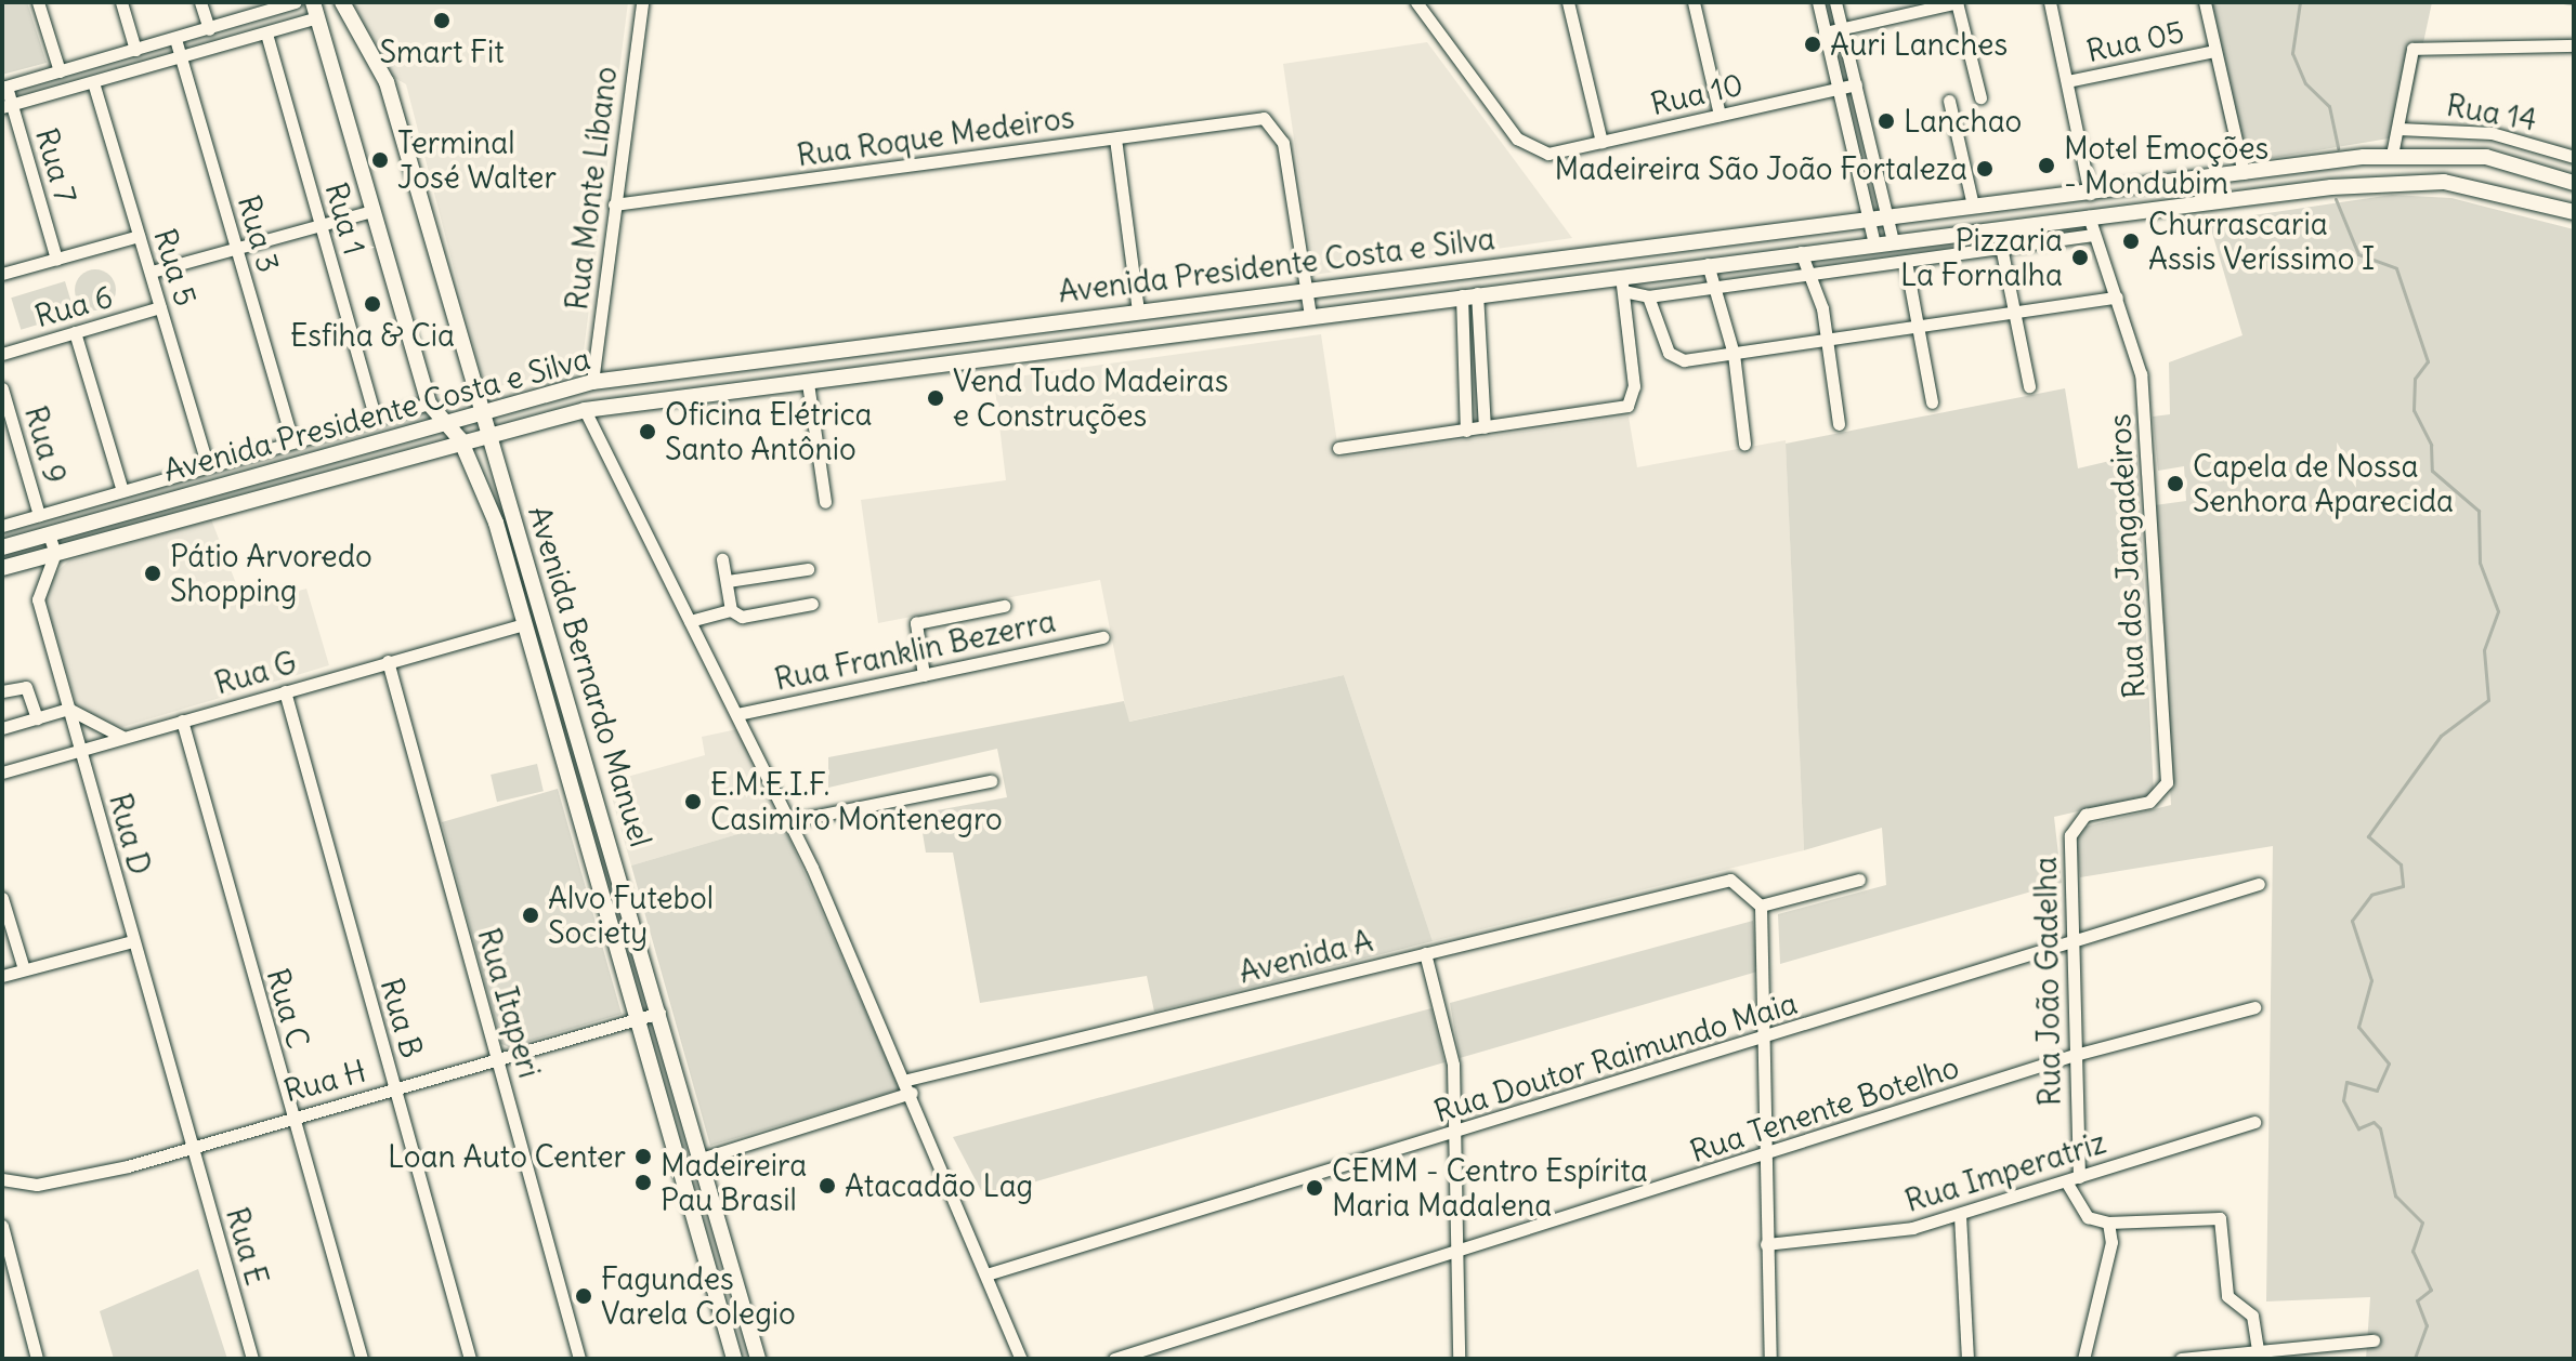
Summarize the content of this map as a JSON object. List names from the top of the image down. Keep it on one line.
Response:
{"streets":{"main road":["Avenida Presidente Costa e Silva","Avenida Bernardo Manuel"],"street":["Rua 05","Rua 10","Rua 14","Rua Roque Medeiros","Rua 7","Rua Monte Líbano","Rua 1","Rua 3","Rua 5","Rua 6","Rua 9","Rua dos Jangadeiros","Rua Franklin Bezerra","Rua G","Rua D","Avenida A","Rua João Gadelha","Rua Itaperi","Rua C","Rua B","Rua Doutor Raimundo Maia","Rua H","Rua Tenente Botelho","Rua Imperatriz","Rua E"]},"crossings":[["Rua Roque Medeiros","Rua Monte Líbano"],["Rua Roque Medeiros","Avenida Presidente Costa e Silva"],["Rua Monte Líbano","Avenida Presidente Costa e Silva"],["Avenida Presidente Costa e Silva","Rua dos Jangadeiros"],["Avenida Presidente Costa e Silva","Avenida Bernardo Manuel"],["Avenida Presidente Costa e Silva","Rua D"],["Rua 5","Rua 6"],["Rua dos Jangadeiros","Rua João Gadelha"],["Rua G","Avenida Bernardo Manuel"],["Rua G","Rua D"],["Rua G","Rua Itaperi"],["Rua G","Rua C"],["Rua G","Rua B"],["Avenida Bernardo Manuel","Avenida A"],["Avenida Bernardo Manuel","Rua H"],["Rua D","Rua H"],["Rua D","Rua E"],["Rua João Gadelha","Rua Doutor Raimundo Maia"],["Rua João Gadelha","Rua Tenente Botelho"],["Rua João Gadelha","Rua Imperatriz"],["Rua Itaperi","Rua H"],["Rua C","Rua H"],["Rua B","Rua H"],["Rua H","Rua E"]],"places":["Smart Fit","Auri Lanches","Lanchao","Terminal José Walter","Motel Emoções - Mondubim","Madeireira São João Fortaleza","Churrascaria Assis Veríssimo I","Pizzaria La Fornalha","Esfiha & Cia","Vend Tudo Madeiras e Construções","Oficina Elétrica Santo Antônio","Capela de Nossa Senhora Aparecida","Pátio Arvoredo Shopping","E.M.E.I.F. Casimiro Montenegro","Alvo Futebol Society","Loan Auto Center","Madeireira Pau Brasil","Atacadão Lag","CEMM - Centro Espírita Maria Madalena","Fagundes Varela Colegio"]}
